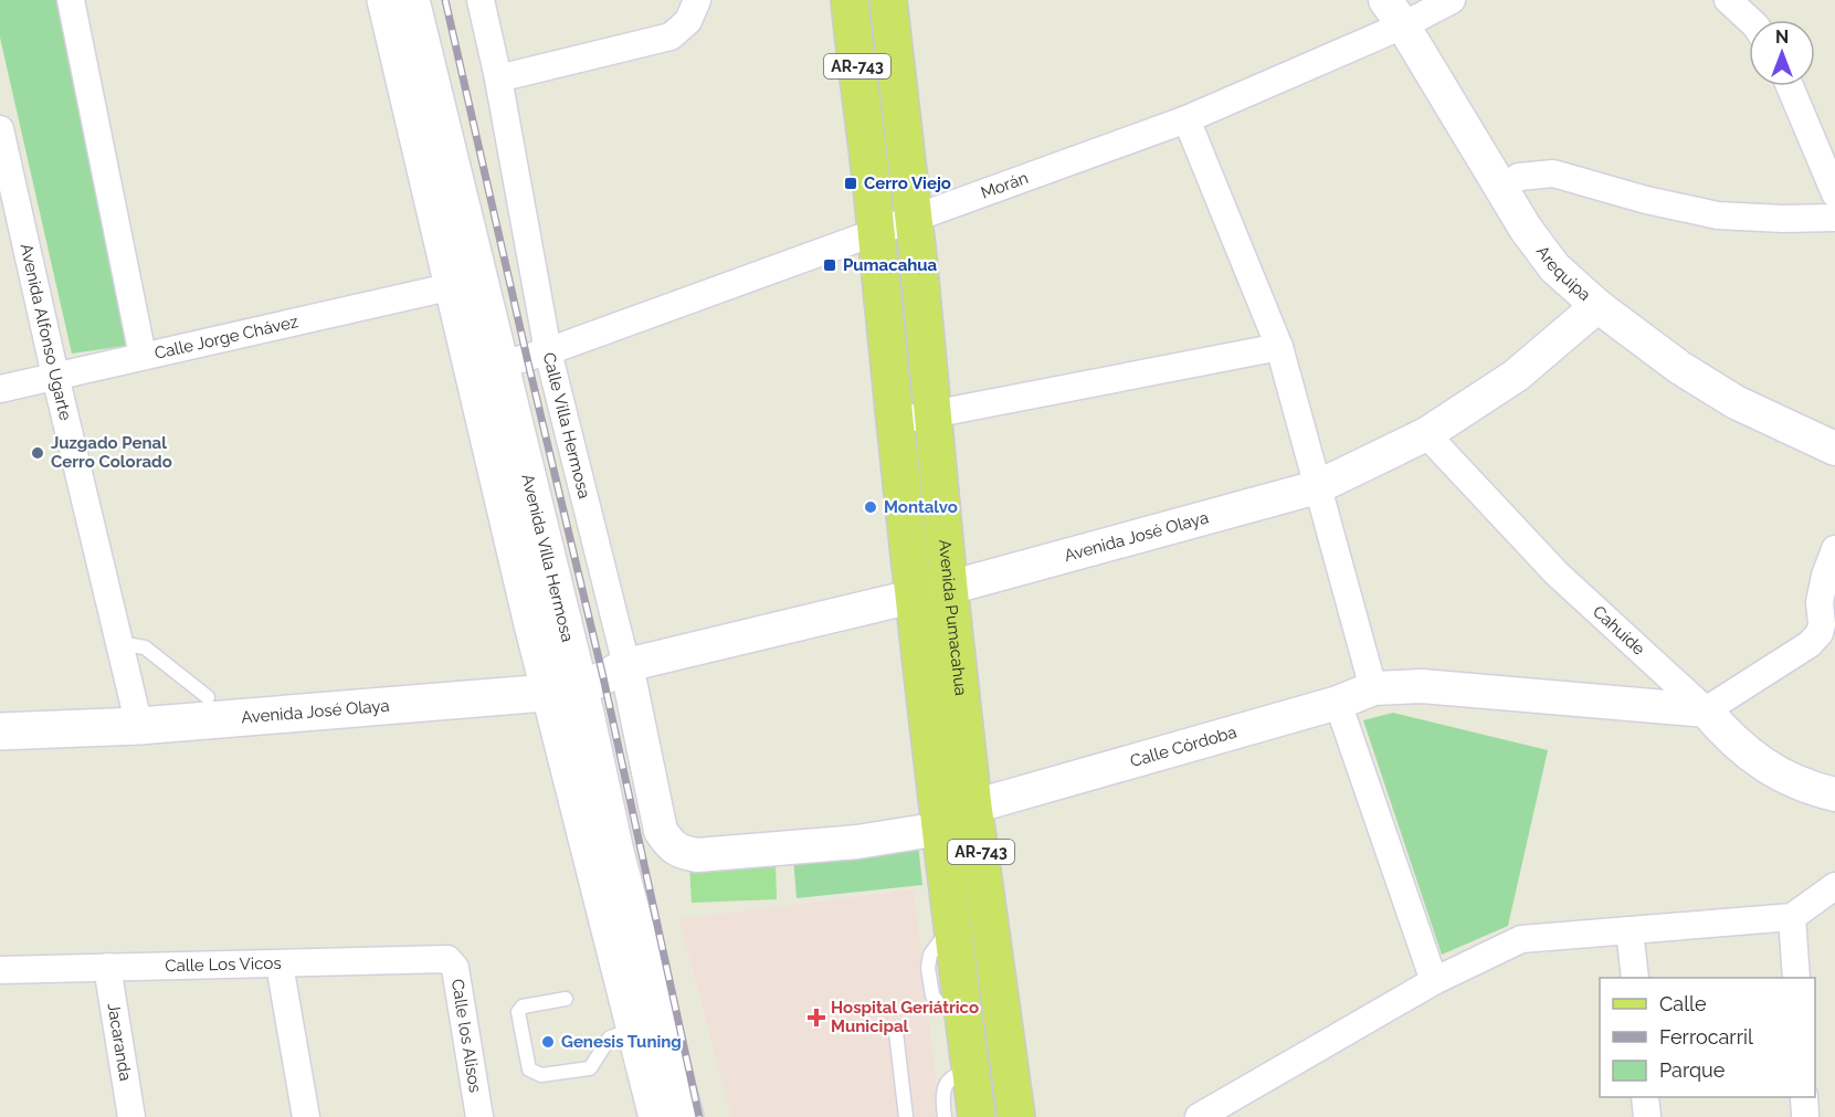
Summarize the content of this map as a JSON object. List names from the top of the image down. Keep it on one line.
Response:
{"streets":{"main road":["AR-743","Avenida José Olaya","Avenida Villa Hermosa","Avenida Pumacahua"],"street":["Morán","Arequipa","Avenida Alfonso Ugarte","Calle Jorge Chávez","Calle Villa Hermosa","Cahuide","Calle Córdoba","Calle Los Vicos","Calle los Alisos","Jacaranda"]},"crossings":[["AR-743","Morán"],["AR-743","Avenida José Olaya"],["AR-743","Calle Córdoba"],["Morán","Arequipa"],["Morán","Calle Villa Hermosa"],["Morán","Avenida Villa Hermosa"],["Morán","Avenida Pumacahua"],["Arequipa","Avenida José Olaya"],["Avenida Alfonso Ugarte","Calle Jorge Chávez"],["Avenida Alfonso Ugarte","Avenida José Olaya"],["Calle Jorge Chávez","Avenida Villa Hermosa"],["Calle Villa Hermosa","Avenida José Olaya"],["Calle Villa Hermosa","Calle Córdoba"],["Avenida José Olaya","Avenida Villa Hermosa"],["Avenida José Olaya","Avenida Pumacahua"],["Avenida José Olaya","Cahuide"],["Avenida Pumacahua","Calle Córdoba"],["Cahuide","Calle Córdoba"],["Calle Los Vicos","Calle los Alisos"],["Calle Los Vicos","Jacaranda"]],"places":{"transit":["Cerro Viejo","Pumacahua"],"other":["Juzgado Penal Cerro Colorado","Montalvo","Genesis Tuning"],"health":["Hospital Geriátrico Municipal"]},"legend":["Calle","Ferrocarril","Parque"],"north":"top"}
